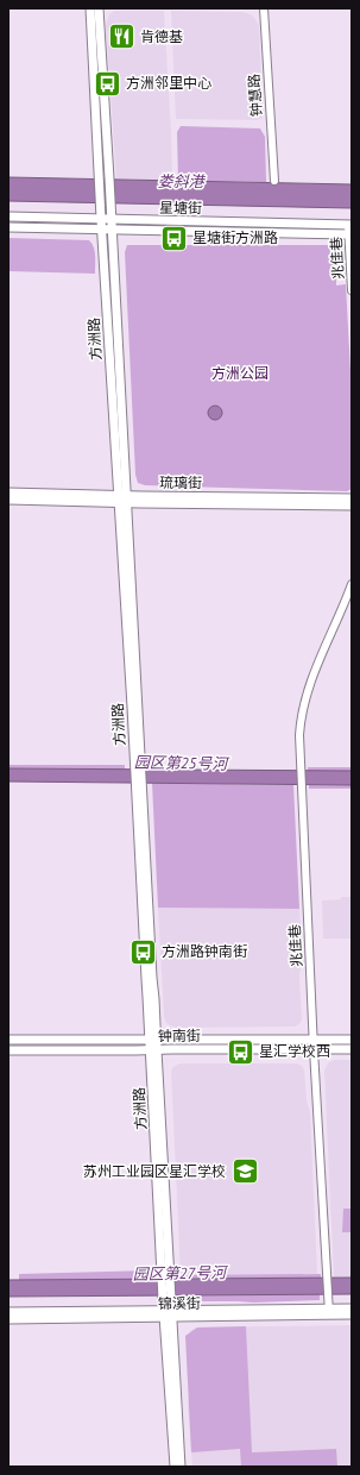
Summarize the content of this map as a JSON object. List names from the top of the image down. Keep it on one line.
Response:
{"streets":{"main road":["星塘街","方洲路","琉璃街","钟南街","锦溪街"],"street":["钟慧路","兆佳巷"]},"crossings":[["星塘街","兆佳巷"],["星塘街","方洲路"],["兆佳巷","钟南街"],["兆佳巷","锦溪街"],["方洲路","琉璃街"],["方洲路","钟南街"],["方洲路","锦溪街"]],"water":["娄斜港","园区第25号河","园区第27号河"],"parks":["方洲公园"],"places":{"restaurant":["肯德基"],"bus stop":["方洲邻里中心","星塘街方洲路","方洲路钟南街","星汇学校西"],"school or university":["苏州工业园区星汇学校"]}}
